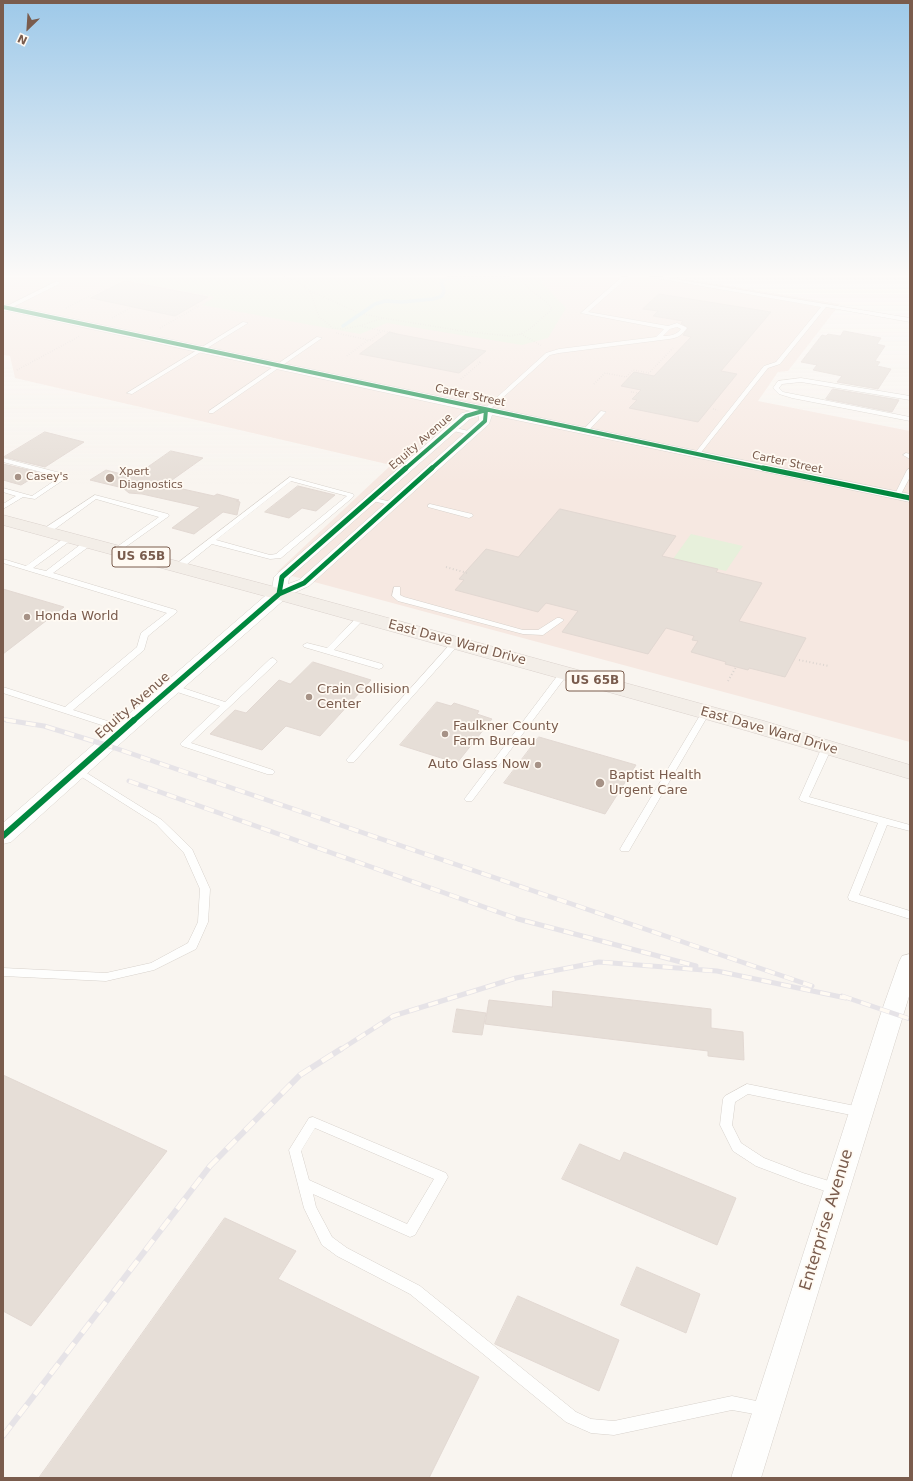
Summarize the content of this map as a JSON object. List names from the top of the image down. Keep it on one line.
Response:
{"streets":{"main road":["US 65B","East Dave Ward Drive"],"street":["Carter Street","Equity Avenue","Enterprise Avenue"]},"crossings":[["Carter Street","Equity Avenue"],["Equity Avenue","East Dave Ward Drive"]],"places":["Casey's","Xpert Diagnostics","Honda World","Crain Collision Center","Faulkner County Farm Bureau","Auto Glass Now","Baptist Health Urgent Care"],"north":"bottom left"}
